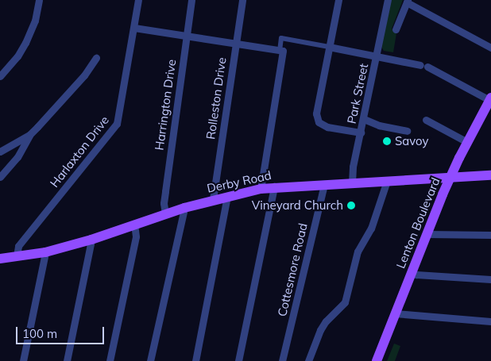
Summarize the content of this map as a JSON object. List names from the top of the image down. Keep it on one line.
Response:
{"streets":{"main road":["Derby Road","Lenton Boulevard"],"street":["Park Street","Rolleston Drive","Harrington Drive","Harlaxton Drive","Cottesmore Road"]},"crossings":[["Park Street","Derby Road"],["Rolleston Drive","Derby Road"],["Harrington Drive","Derby Road"],["Harlaxton Drive","Derby Road"],["Derby Road","Lenton Boulevard"],["Derby Road","Cottesmore Road"]],"places":["Savoy","Vineyard Church"],"scale_bar":"100 m"}
